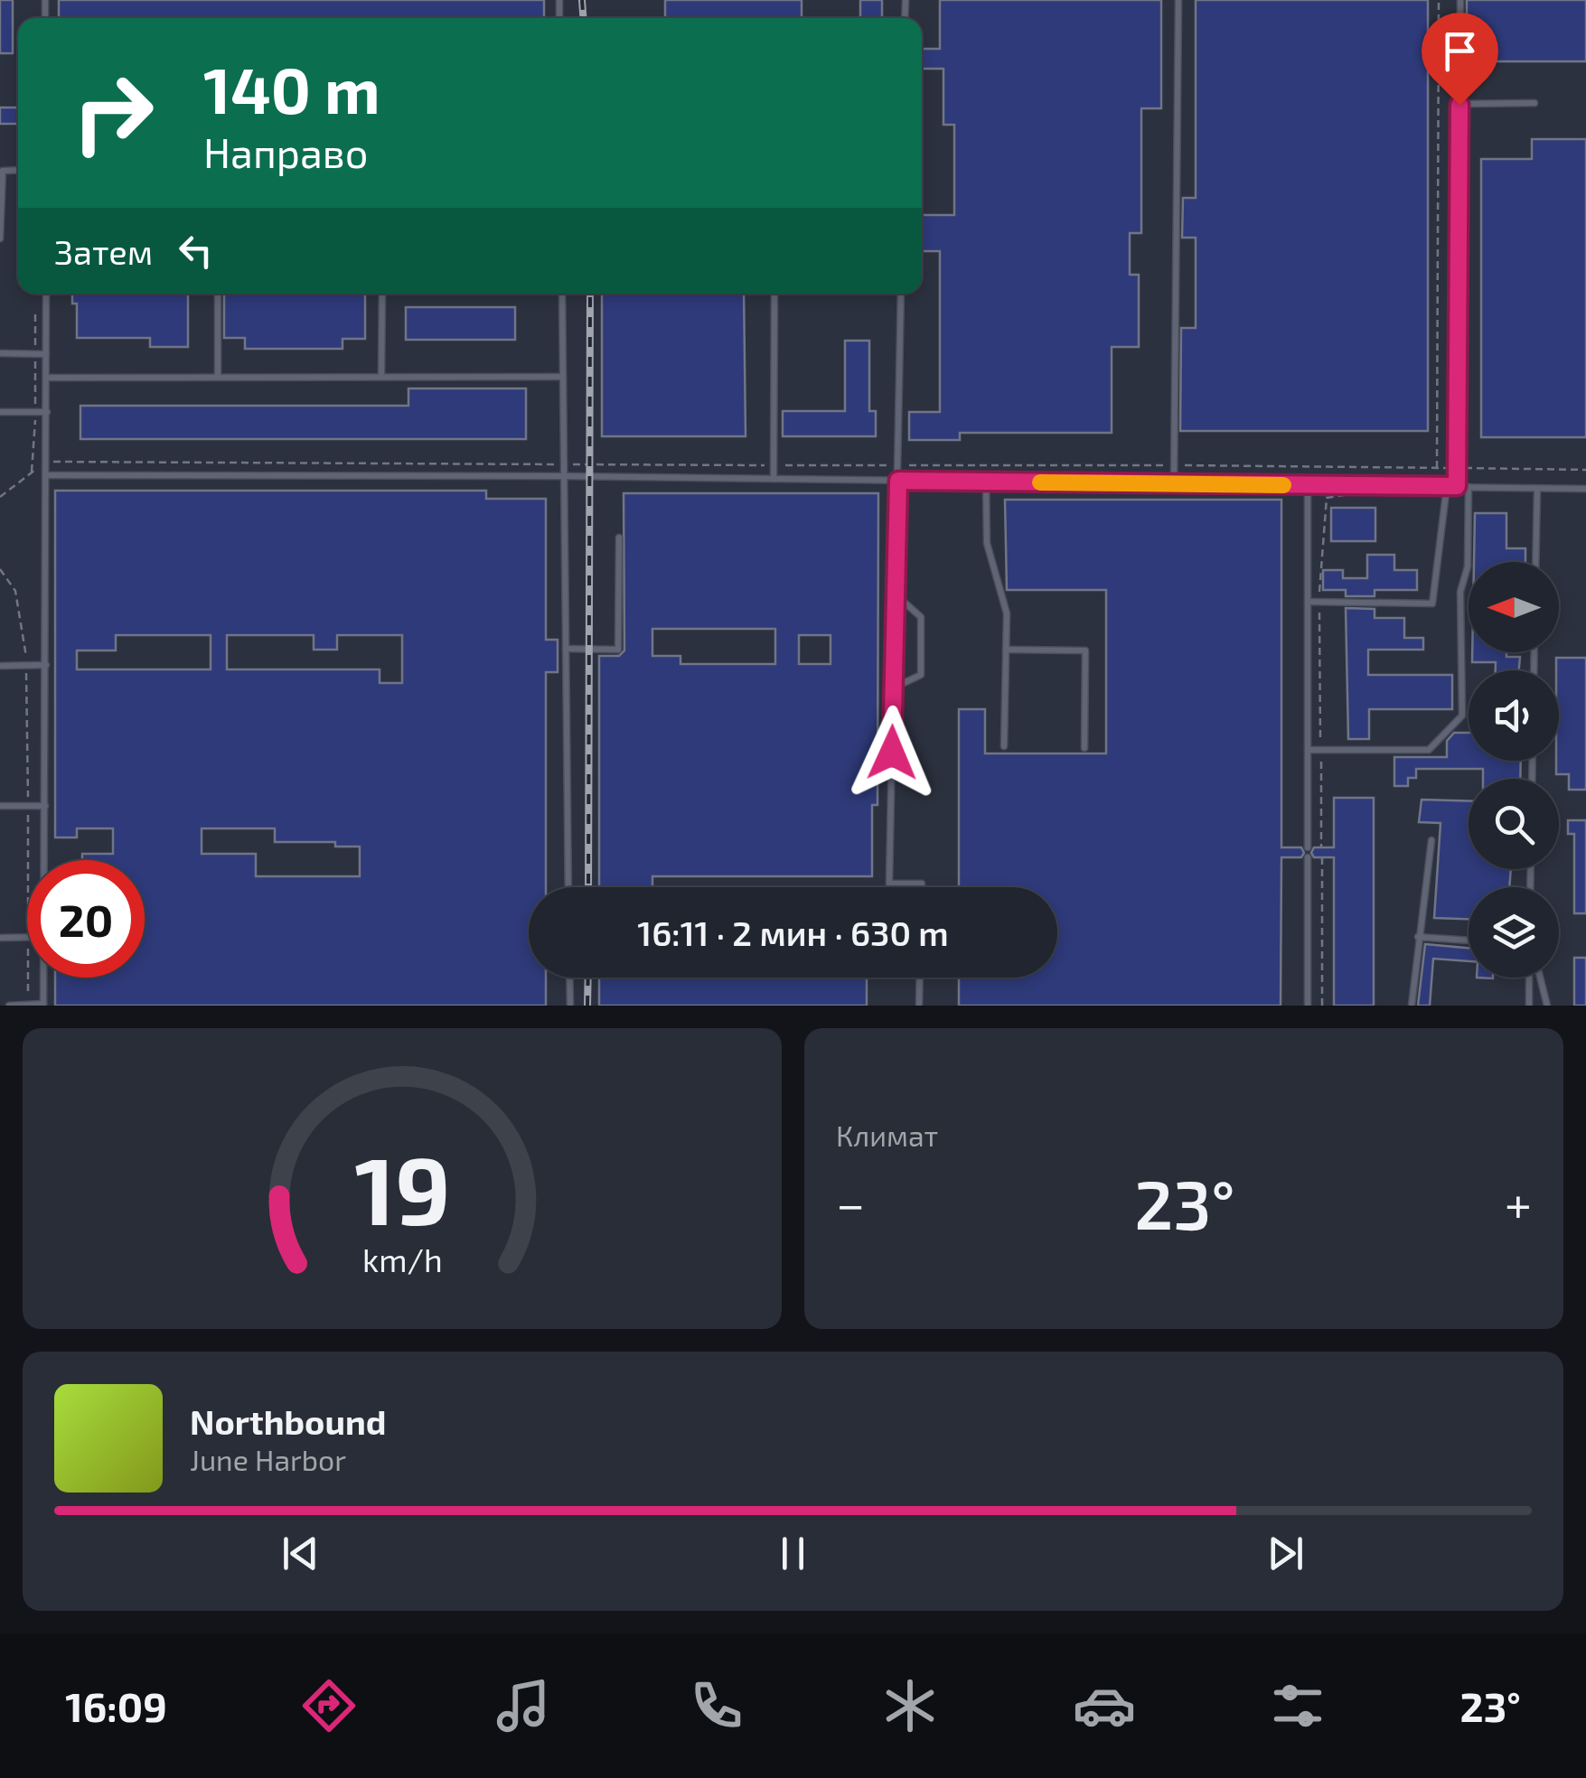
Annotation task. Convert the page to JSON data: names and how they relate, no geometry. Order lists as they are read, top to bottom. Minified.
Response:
{"north":"left","page":{"turn":["140 m","Направо"],"then":"Затем","limit":"20","trip":"16:11 · 2 мин · 630 m","tile":"Климат","heat":["−","23°","+"],"song":["Northbound","June Harbor"],"tabs":["16:09","23°"],"gauge":["19","km/h"]}}
